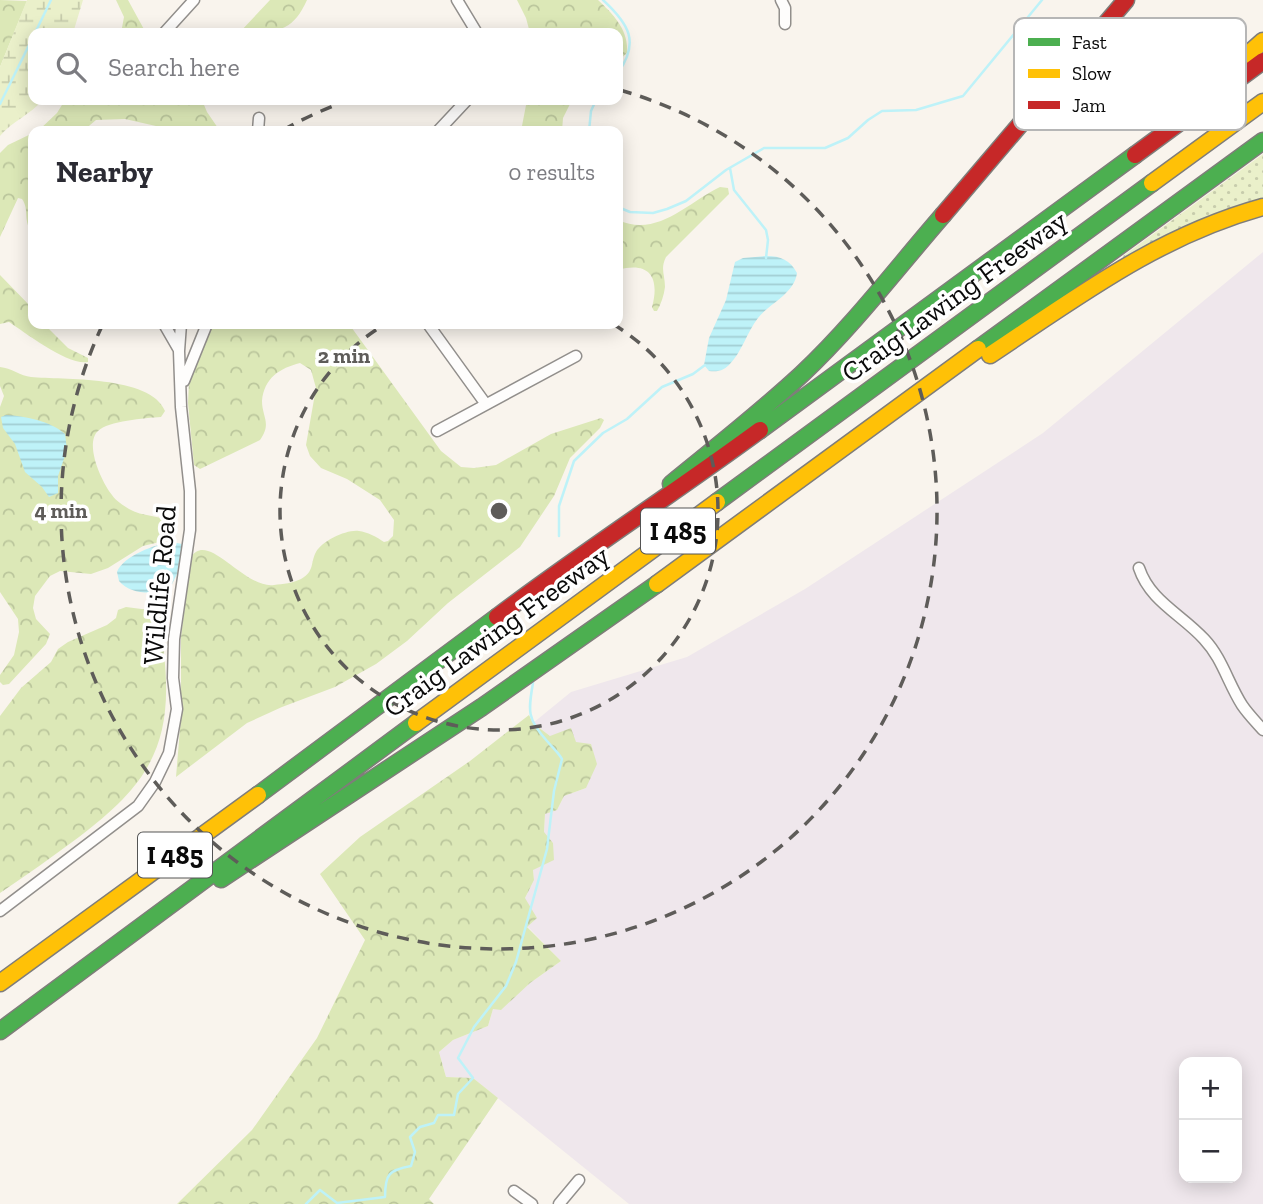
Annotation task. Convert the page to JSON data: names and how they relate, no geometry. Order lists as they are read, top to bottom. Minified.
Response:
{"streets":{"highway":["Craig Lawing Freeway","I 485"],"street":["Wildlife Road"]},"legend":["Fast","Slow","Jam"],"page":{"search":"Search here","heading":["Nearby","0 results"],"map_buttons":["+","−"]},"rings":["2 min","4 min"]}
